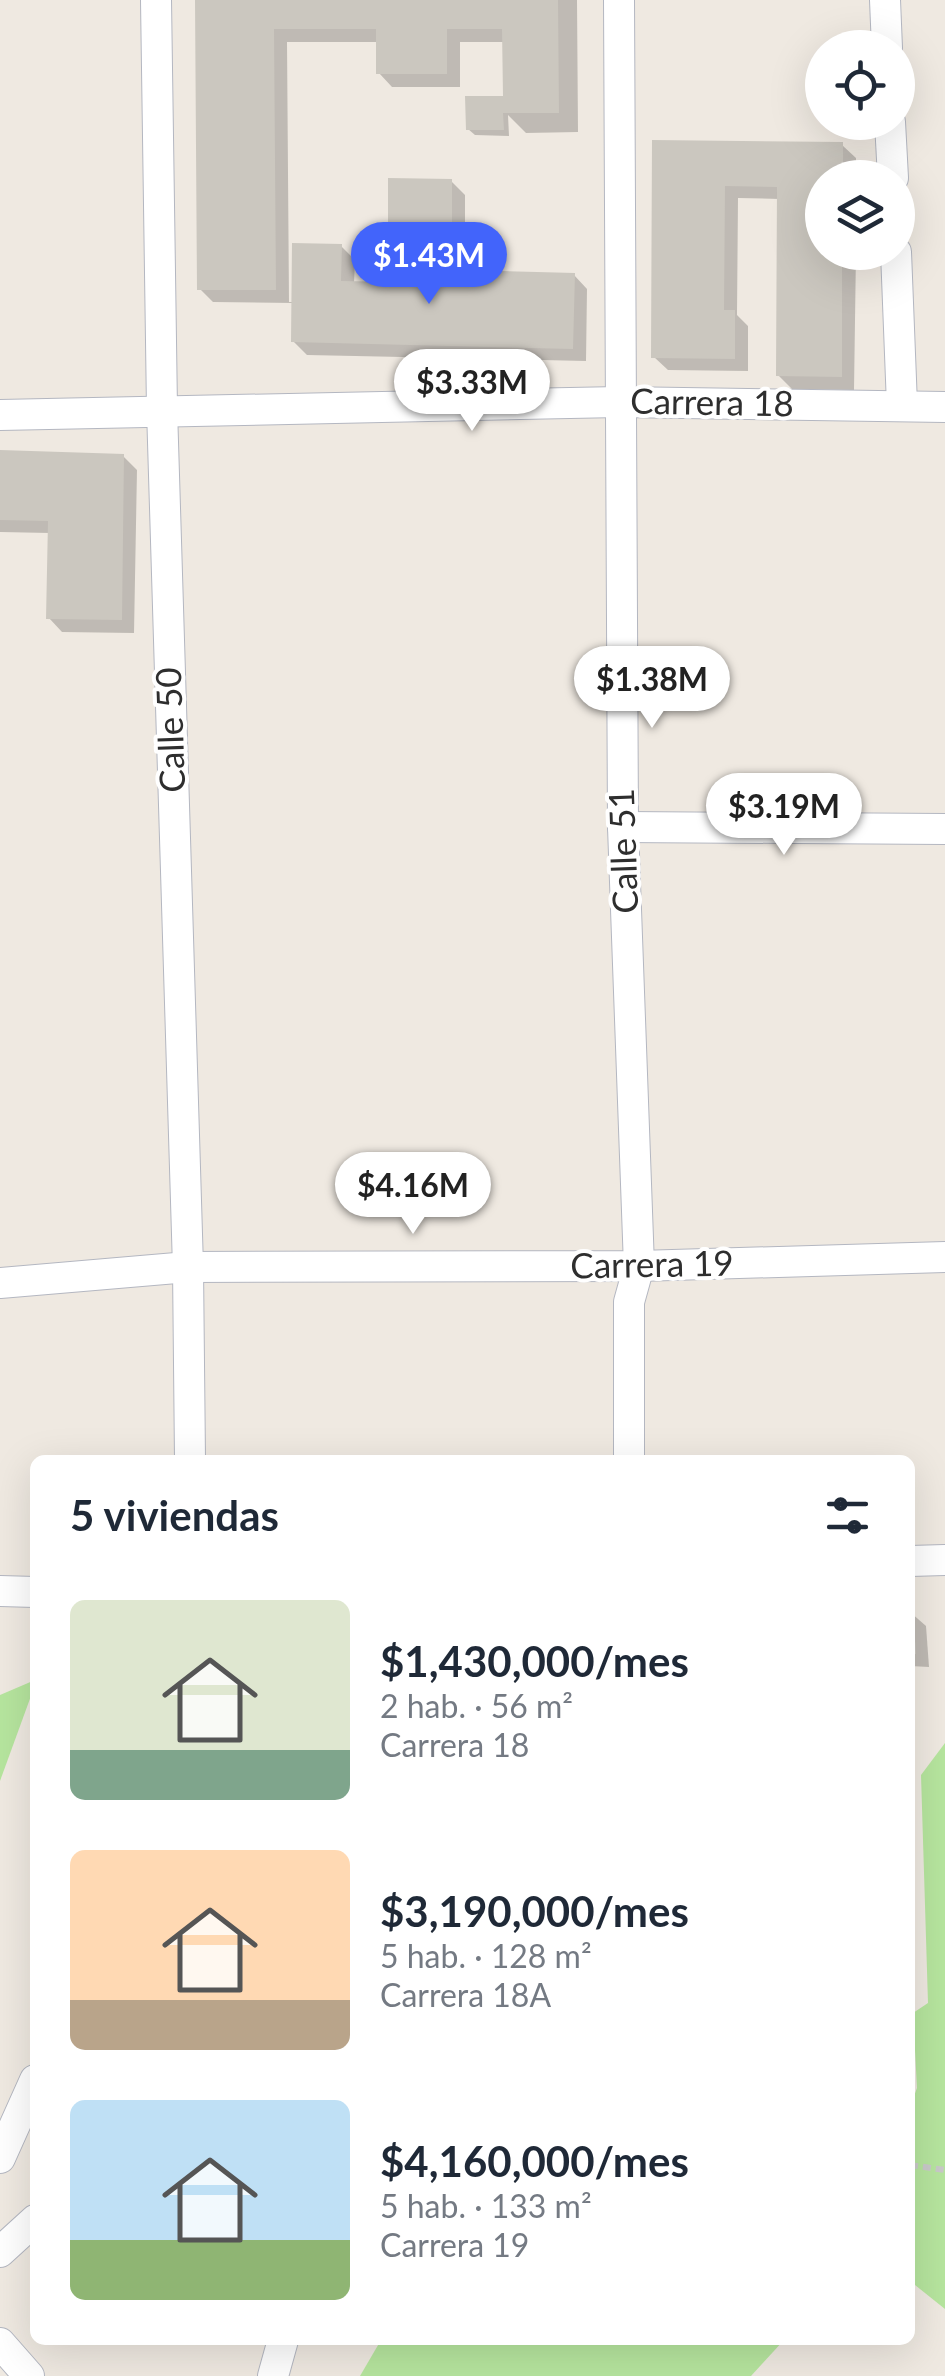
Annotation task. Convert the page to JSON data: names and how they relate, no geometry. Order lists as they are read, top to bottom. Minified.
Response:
{"streets":{"street":["Carrera 18","Calle 50","Calle 51","Carrera 19"]},"crossings":[["Carrera 18","Calle 50"],["Carrera 18","Calle 51"],["Calle 50","Carrera 19"],["Calle 51","Carrera 19"]],"page":{"price":["$1.43M","$3.33M","$1.38M","$3.19M","$4.16M"],"heading":"5 viviendas","list":[{"name":"$1,430,000/mes","note":"2 hab. · 56 m² · Carrera 18"},{"name":"$3,190,000/mes","note":"5 hab. · 128 m² · Carrera 18A"},{"name":"$4,160,000/mes","note":"5 hab. · 133 m² · Carrera 19"}]}}
